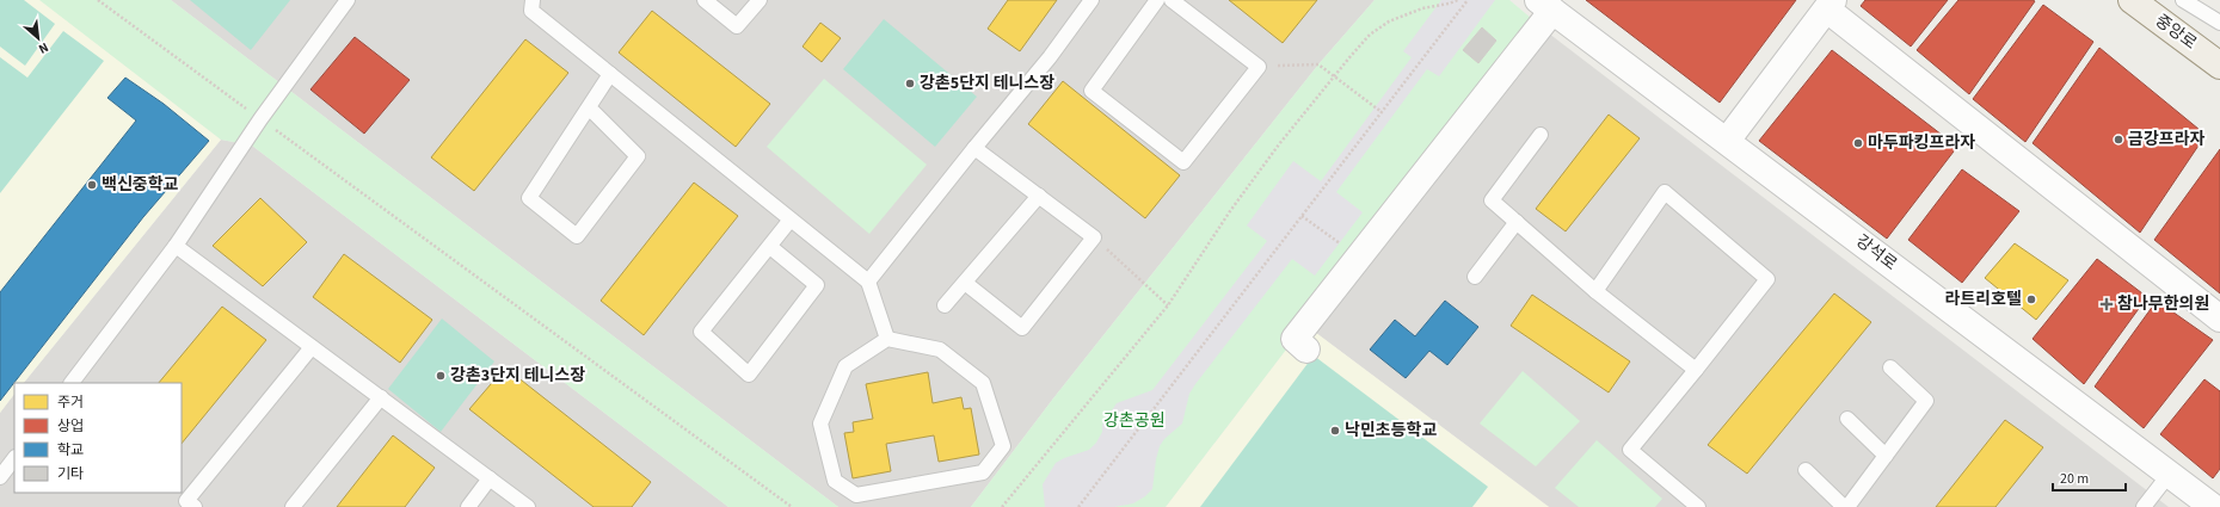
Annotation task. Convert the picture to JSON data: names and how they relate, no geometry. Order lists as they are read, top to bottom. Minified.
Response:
{"streets":{"main road":["중앙로"],"street":["강석로"]},"parks":["강촌공원"],"places":{"other":["강촌5단지 테니스장","금강프라자","마두파킹프라자","백신중학교","라트리호텔","강촌3단지 테니스장","낙민초등학교"],"health":["참나무한의원"]},"legend":["주거","상업","학교","기타"],"scale_bar":"20 m","north":"bottom right"}
